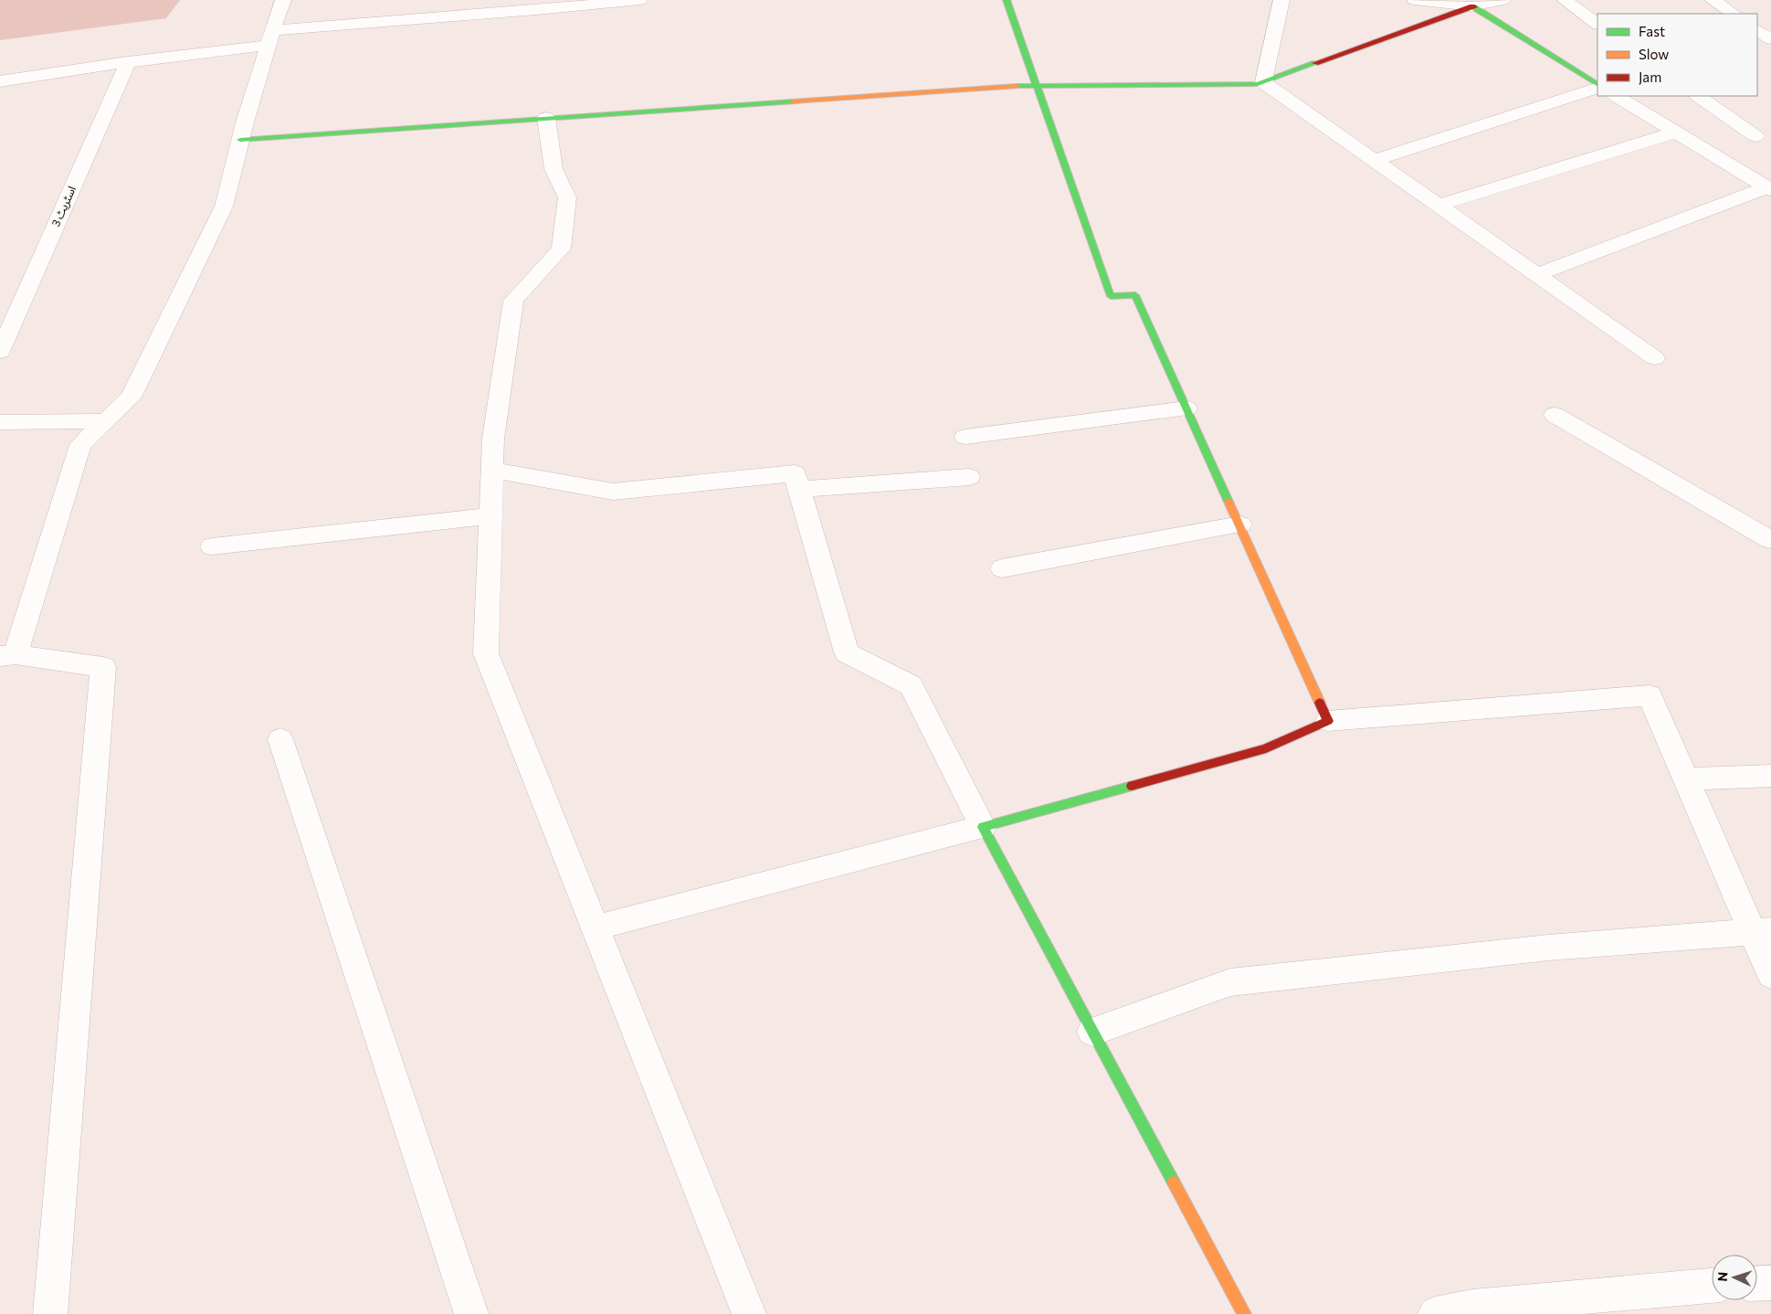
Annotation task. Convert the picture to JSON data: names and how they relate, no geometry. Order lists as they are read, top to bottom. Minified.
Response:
{"streets":{"street":["اسٹریٹ 3"]},"legend":["Fast","Slow","Jam"],"north":"left"}
